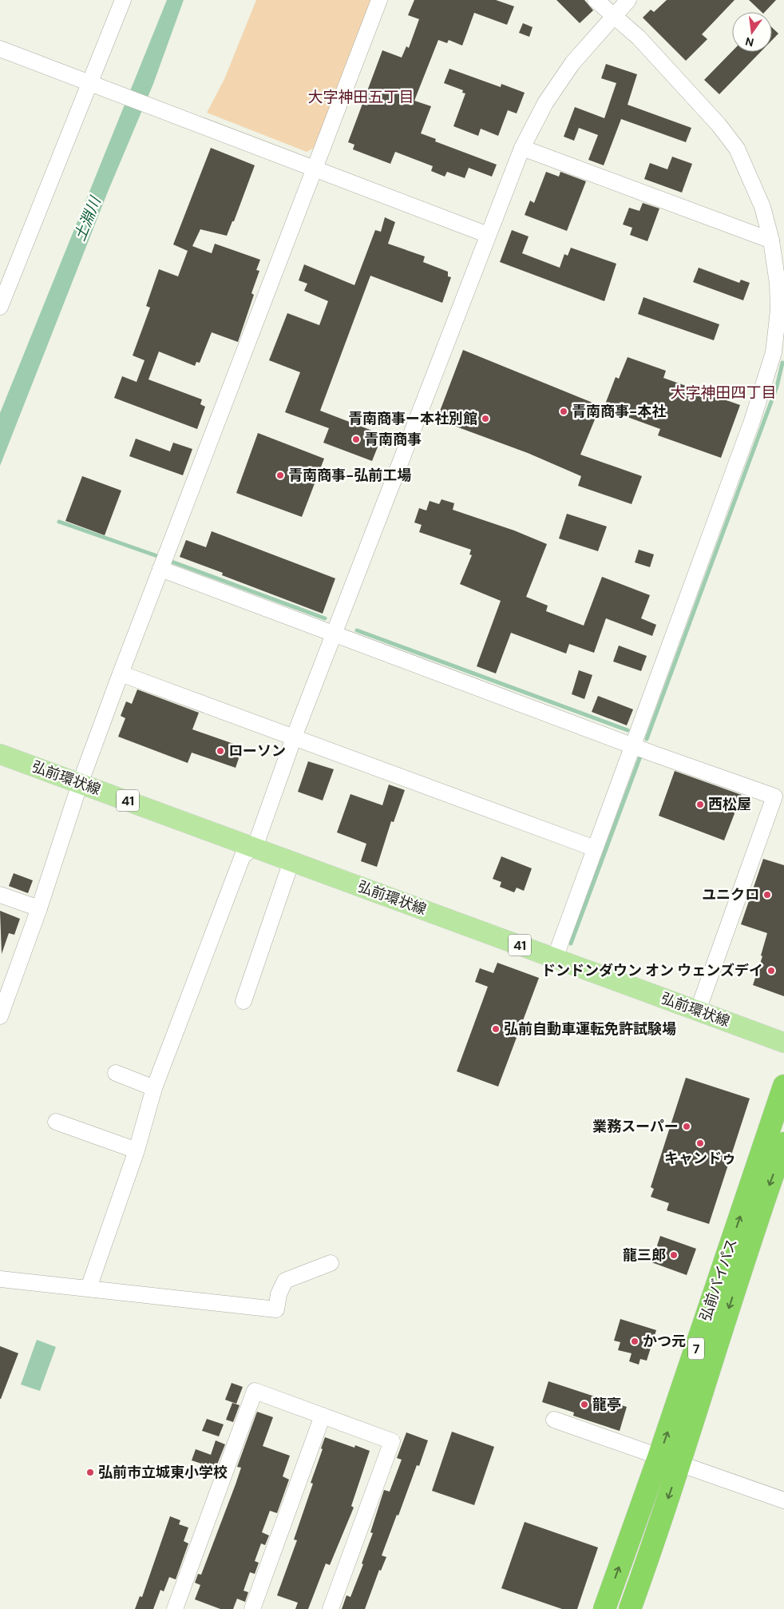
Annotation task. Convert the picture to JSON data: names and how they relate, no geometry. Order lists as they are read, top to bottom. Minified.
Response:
{"streets":{"highway":["弘前バイパス","7"],"main road":["弘前環状線","41"]},"districts":["大字神田五丁目","大字神田四丁目"],"water":["土淵川"],"places":["青南商事-本社","青南商事ー本社別館","青南商事","青南商事-弘前工場","ローソン","西松屋","ユニクロ","ドンドンダウン オン ウェンズデイ","弘前自動車運転免許試験場","業務スーパー","キャンドゥ","龍三郎","かつ元","龍亭","弘前市立城東小学校"],"north":"bottom"}
